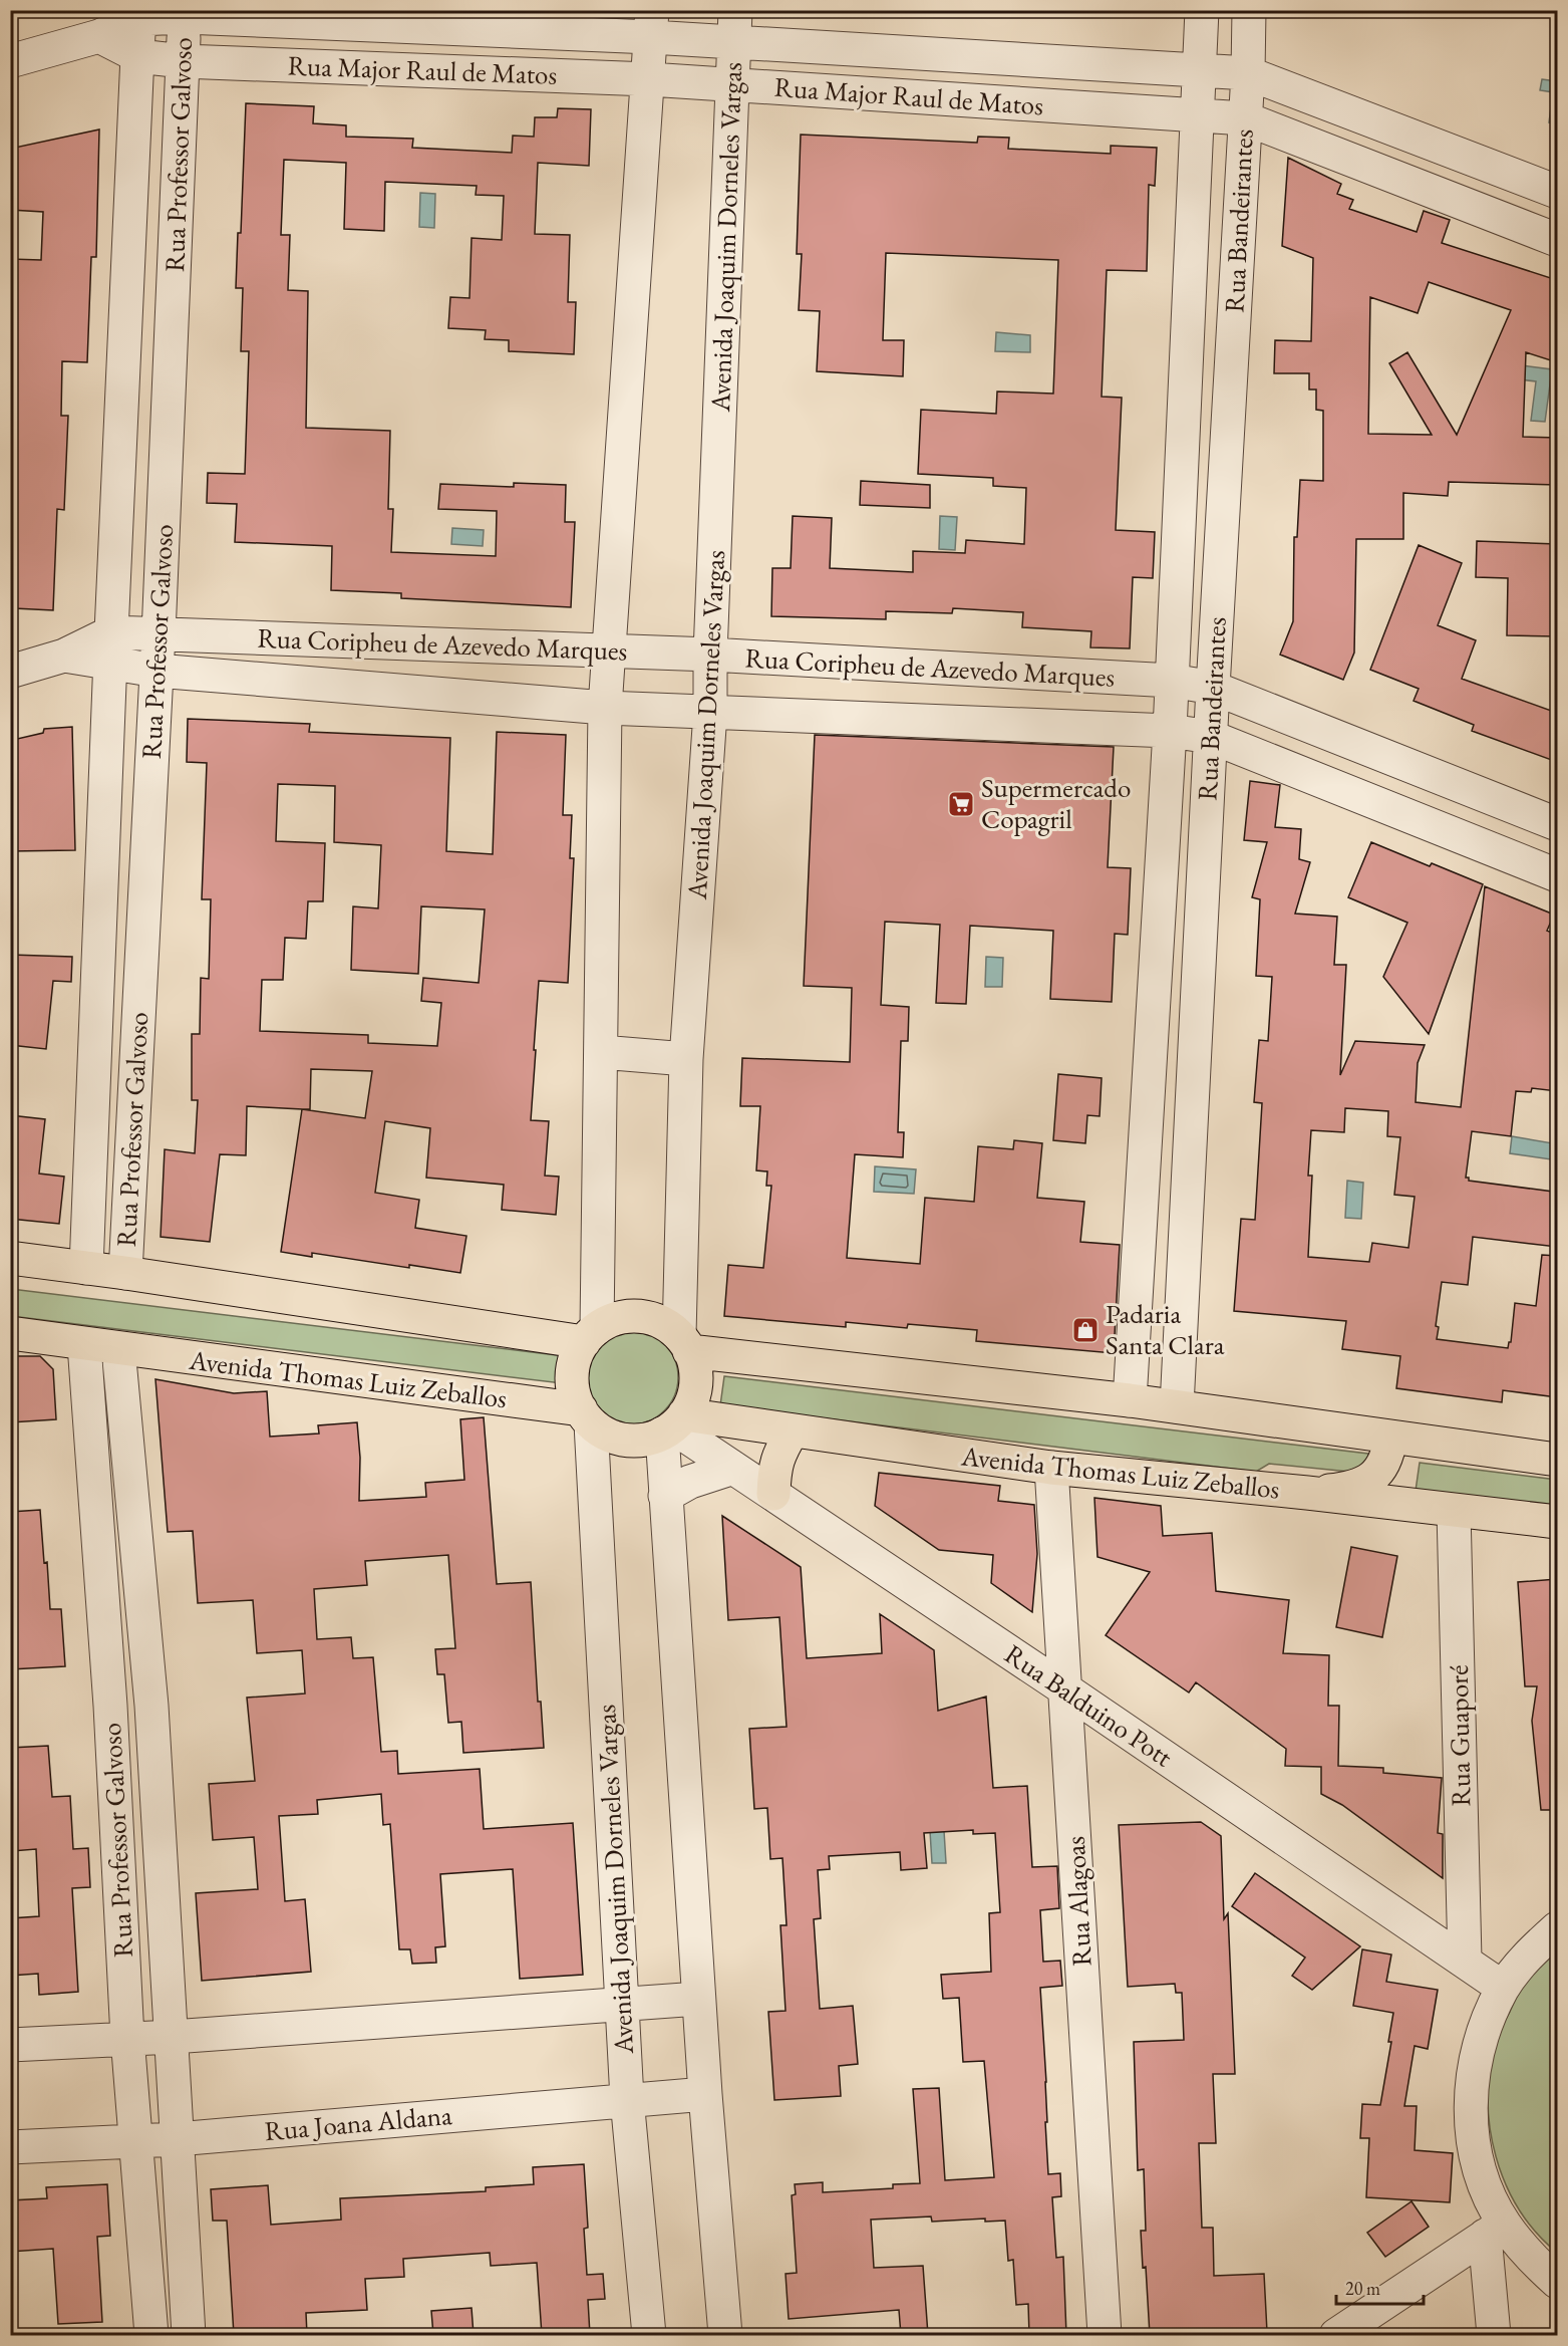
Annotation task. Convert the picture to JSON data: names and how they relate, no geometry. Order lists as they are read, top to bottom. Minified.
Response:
{"streets":{"main road":["Avenida Joaquim Dorneles Vargas","Avenida Thomas Luiz Zeballos"],"street":["Rua Major Raul de Matos","Rua Professor Galvoso","Rua Bandeirantes","Rua Coripheu de Azevedo Marques","Rua Balduino Pott","Rua Guaporé","Rua Alagoas","Rua Joana Aldana"]},"crossings":[["Rua Major Raul de Matos","Rua Professor Galvoso"],["Rua Major Raul de Matos","Rua Bandeirantes"],["Rua Major Raul de Matos","Avenida Joaquim Dorneles Vargas"],["Rua Professor Galvoso","Rua Coripheu de Azevedo Marques"],["Rua Professor Galvoso","Avenida Thomas Luiz Zeballos"],["Rua Professor Galvoso","Rua Joana Aldana"],["Rua Bandeirantes","Rua Coripheu de Azevedo Marques"],["Avenida Joaquim Dorneles Vargas","Rua Coripheu de Azevedo Marques"],["Avenida Joaquim Dorneles Vargas","Avenida Thomas Luiz Zeballos"],["Avenida Joaquim Dorneles Vargas","Rua Balduino Pott"],["Avenida Joaquim Dorneles Vargas","Rua Joana Aldana"],["Avenida Thomas Luiz Zeballos","Rua Balduino Pott"],["Avenida Thomas Luiz Zeballos","Rua Guaporé"],["Avenida Thomas Luiz Zeballos","Rua Alagoas"],["Rua Balduino Pott","Rua Guaporé"],["Rua Balduino Pott","Rua Alagoas"]],"places":{"supermarket":["Supermercado Copagril"],"shop":["Padaria Santa Clara"]},"scale_bar":"20 m"}
